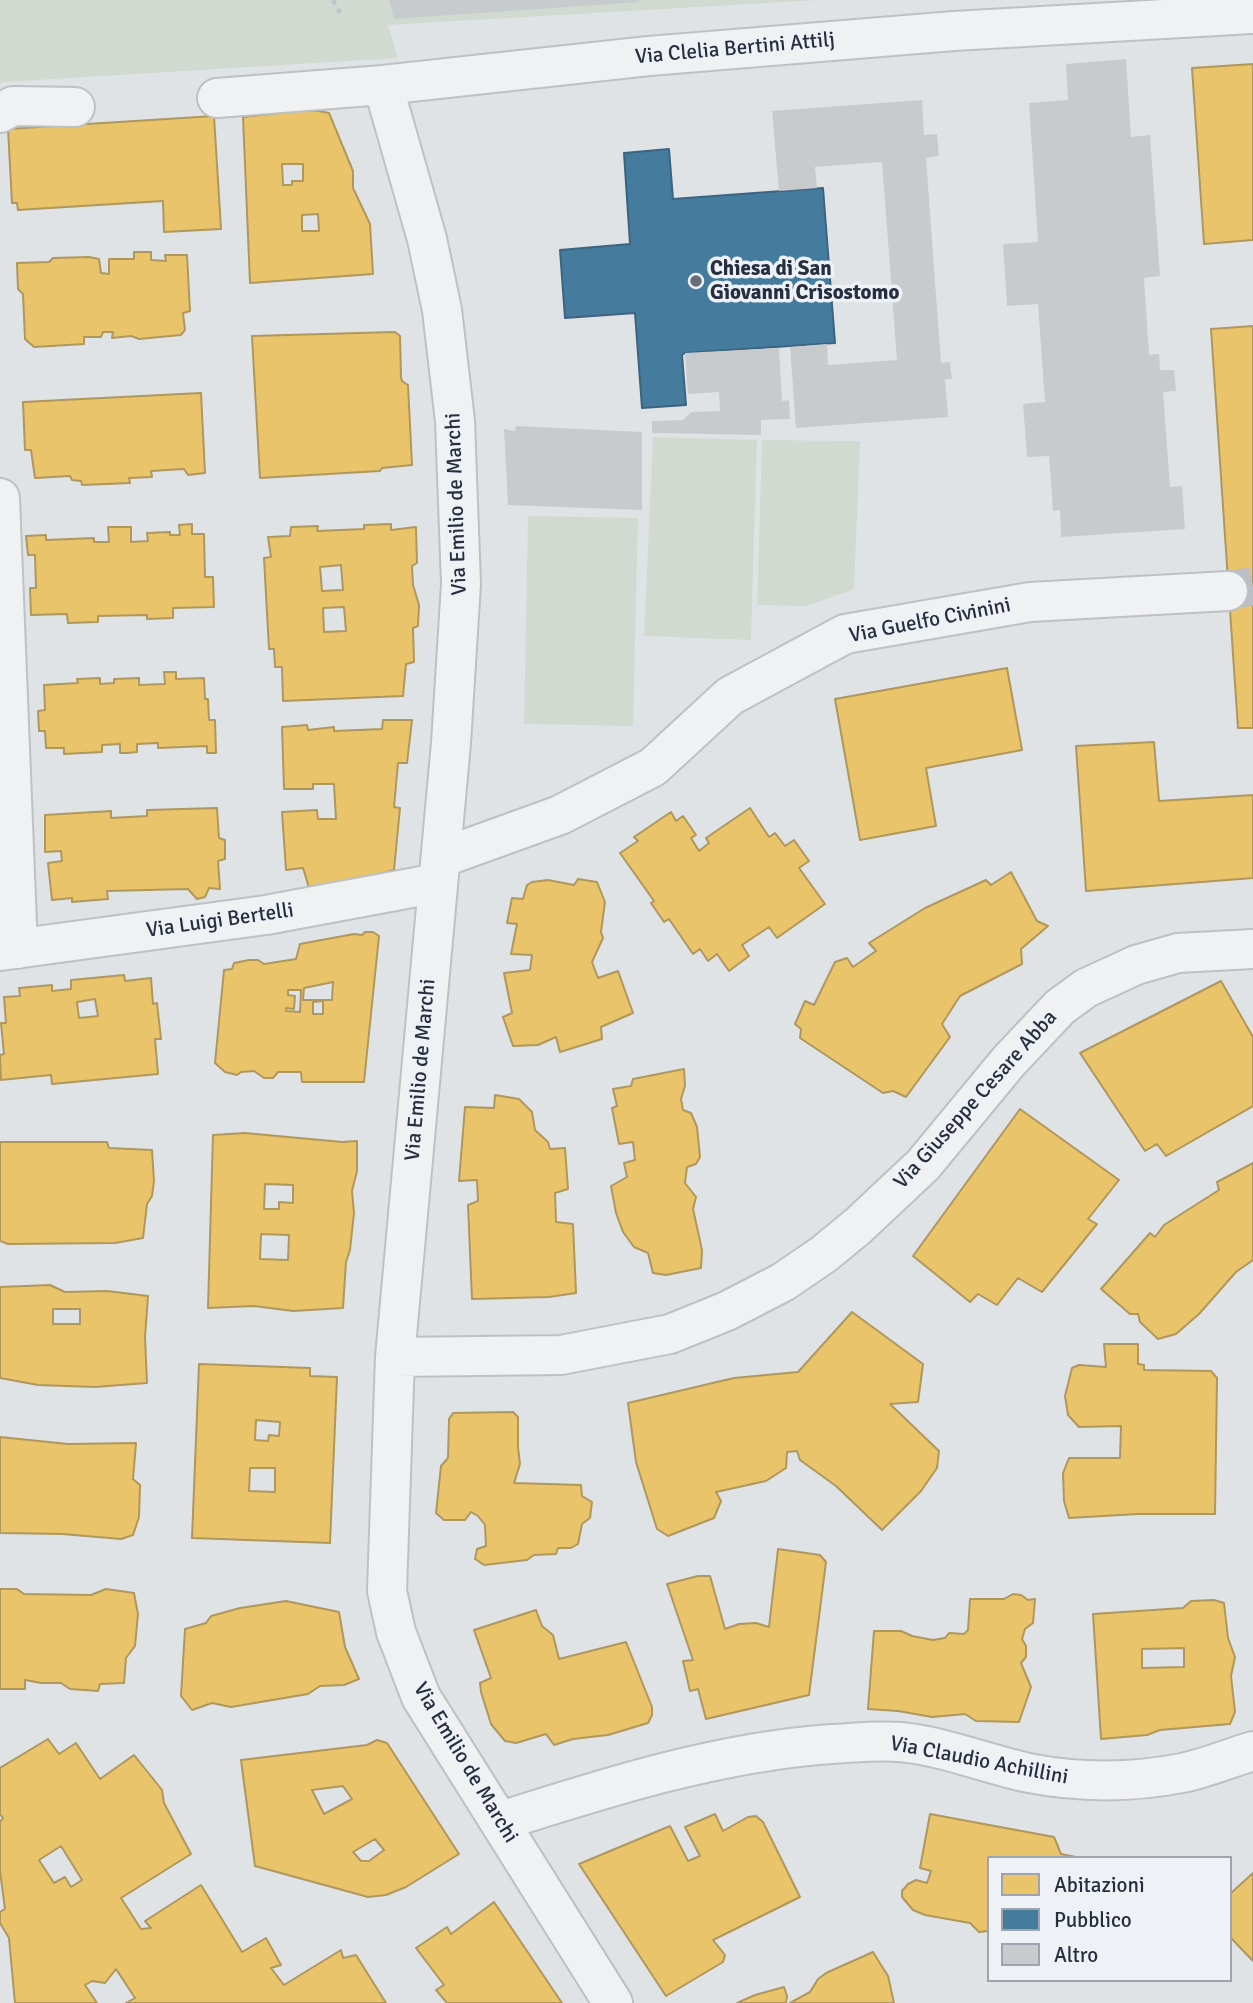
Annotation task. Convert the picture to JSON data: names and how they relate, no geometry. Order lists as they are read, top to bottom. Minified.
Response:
{"streets":{"street":["Via Clelia Bertini Attilj","Via Emilio de Marchi","Via Guelfo Civinini","Via Luigi Bertelli","Via Giuseppe Cesare Abba","Via Claudio Achillini"]},"crossings":[["Via Clelia Bertini Attilj","Via Emilio de Marchi"],["Via Emilio de Marchi","Via Guelfo Civinini"],["Via Emilio de Marchi","Via Luigi Bertelli"],["Via Emilio de Marchi","Via Giuseppe Cesare Abba"],["Via Emilio de Marchi","Via Claudio Achillini"],["Via Guelfo Civinini","Via Luigi Bertelli"]],"places":["Chiesa di San Giovanni Crisostomo"],"legend":["Abitazioni","Pubblico","Altro"]}
